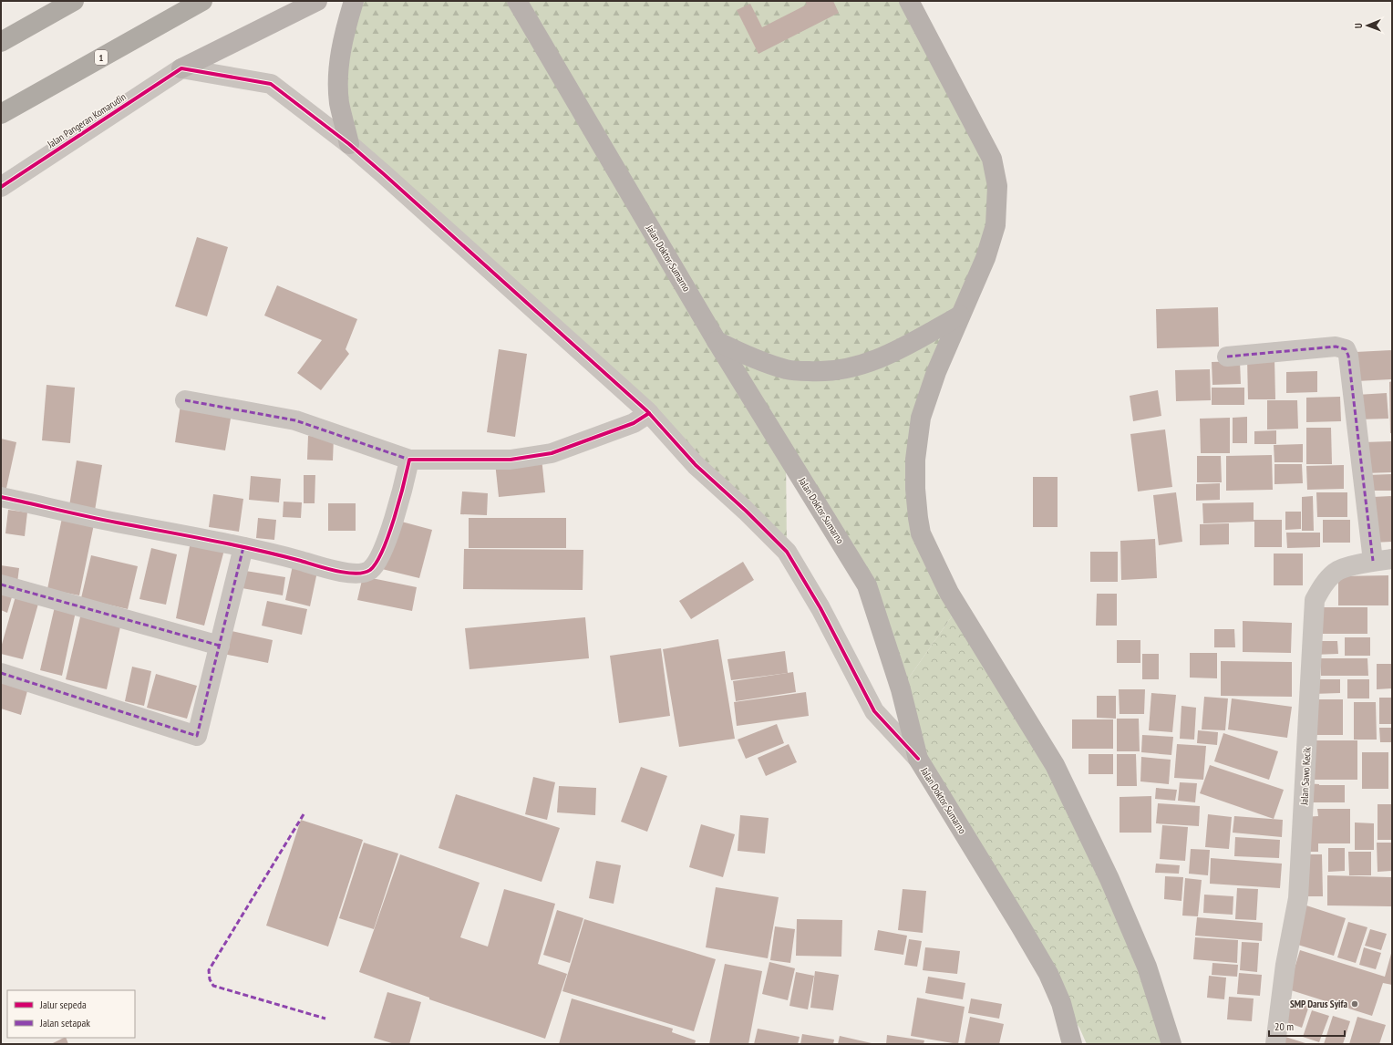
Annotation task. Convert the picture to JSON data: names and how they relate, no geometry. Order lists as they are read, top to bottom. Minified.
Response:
{"streets":{"highway":["1"],"main road":["Jalan Doktor Sumarno"],"street":["Jalan Pangeran Komarudin","Jalan Sawo Kecik"]},"places":["SMP Darus Syifa"],"legend":["Jalur sepeda","Jalan setapak"],"scale_bar":"20 m","north":"left"}
